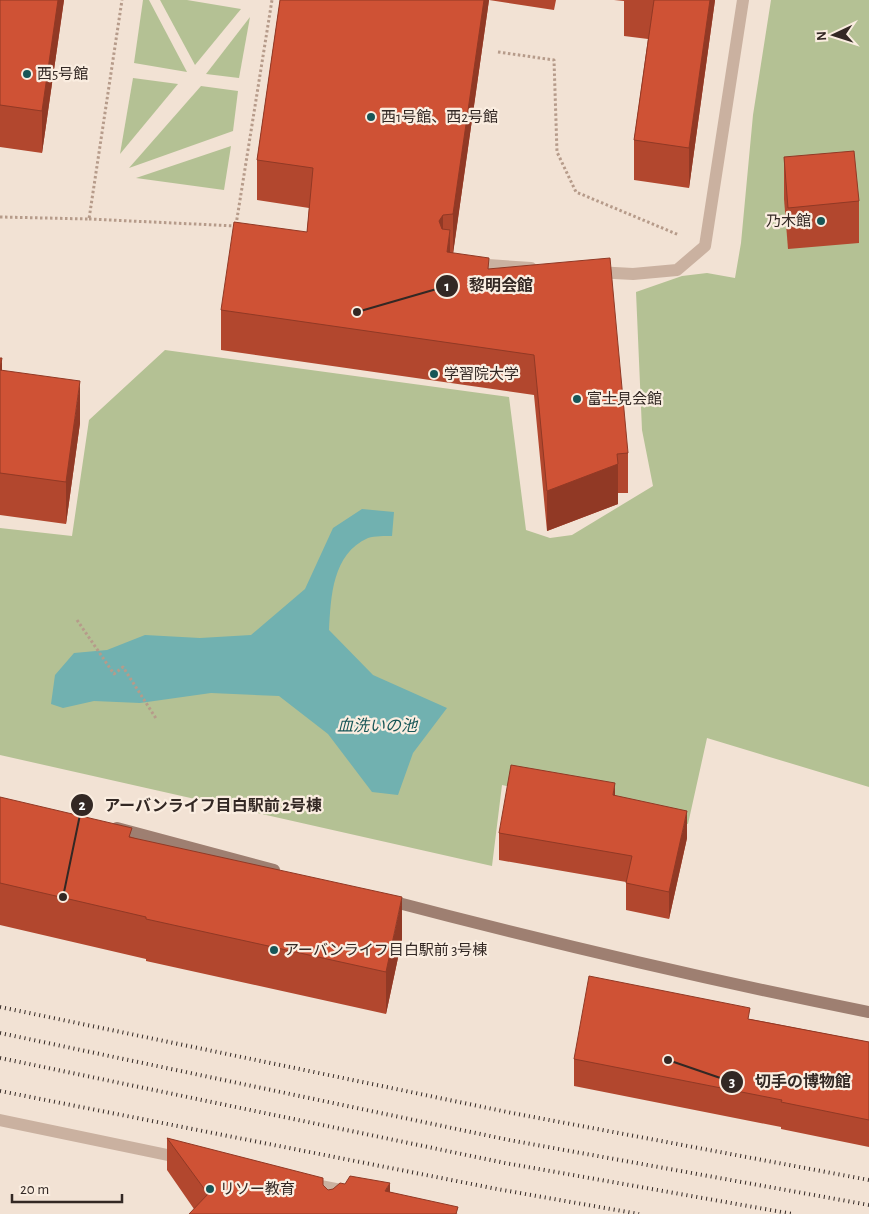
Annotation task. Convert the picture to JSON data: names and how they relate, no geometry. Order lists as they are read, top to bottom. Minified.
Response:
{"water":["血洗いの池"],"places":["西5号館","西1号館、西2号館","乃木館","黎明会館","学習院大学","富士見会館","アーバンライフ目白駅前 2号棟","アーバンライフ目白駅前 3号棟","切手の博物館","リソー教育"],"scale_bar":"20 m","north":"left"}
